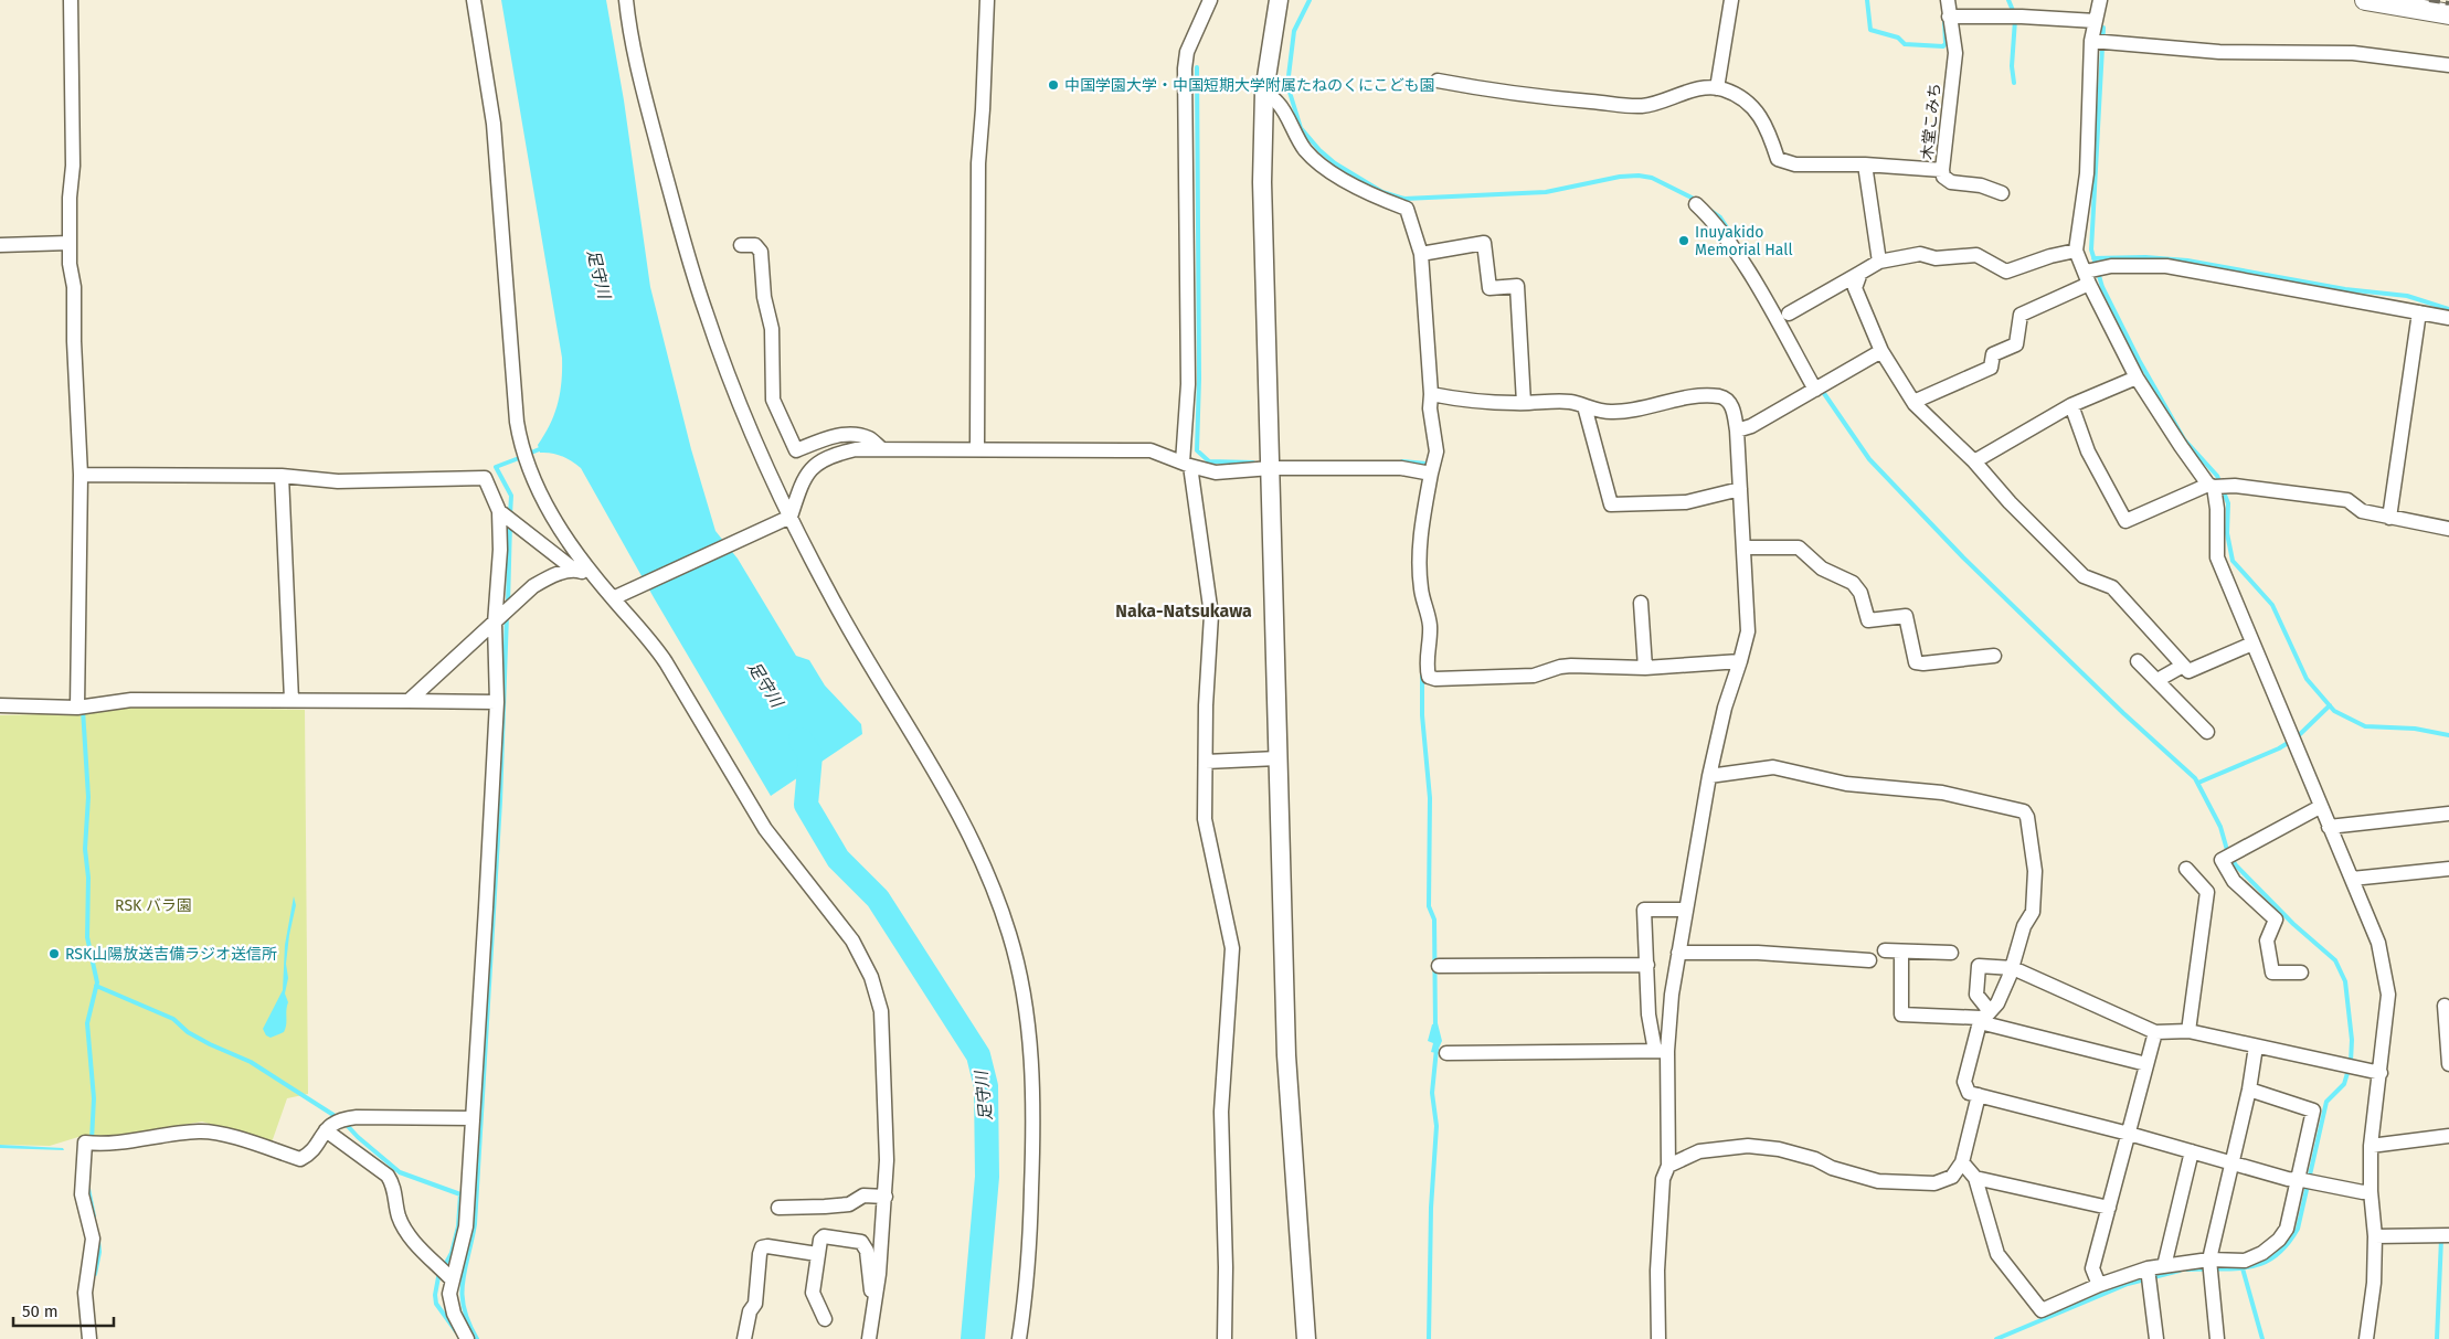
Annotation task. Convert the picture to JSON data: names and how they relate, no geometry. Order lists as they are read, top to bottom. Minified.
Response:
{"streets":{"street":["木堂こみち"]},"districts":["Naka-Natsukawa"],"water":["足守川"],"parks":["RSK バラ園"],"places":["中国学園大学・中国短期大学附属たねのくにこども園","Inuyakido Memorial Hall","RSK山陽放送吉備ラジオ送信所"],"scale_bar":"50 m"}
